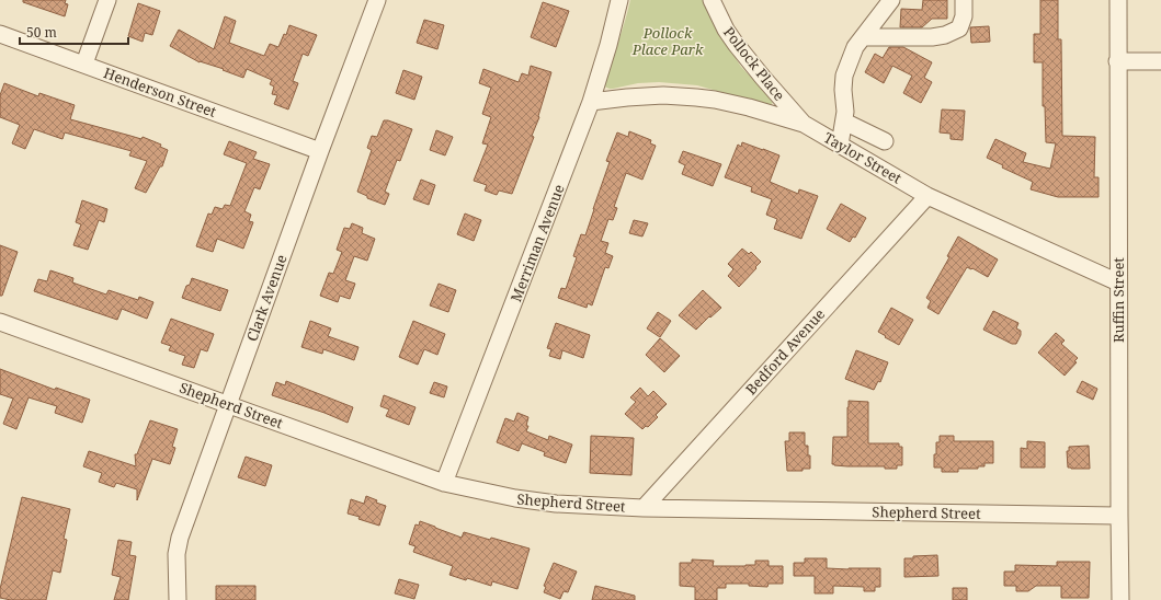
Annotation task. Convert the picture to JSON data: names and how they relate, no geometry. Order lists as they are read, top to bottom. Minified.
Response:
{"streets":{"street":["Pollock Place","Henderson Street","Taylor Street","Merriman Avenue","Clark Avenue","Ruffin Street","Bedford Avenue","Shepherd Street"]},"crossings":[["Pollock Place","Taylor Street"],["Henderson Street","Clark Avenue"],["Taylor Street","Merriman Avenue"],["Taylor Street","Ruffin Street"],["Taylor Street","Bedford Avenue"],["Merriman Avenue","Shepherd Street"],["Clark Avenue","Shepherd Street"],["Ruffin Street","Shepherd Street"],["Bedford Avenue","Shepherd Street"]],"parks":["Pollock Place Park"],"scale_bar":"50 m"}
